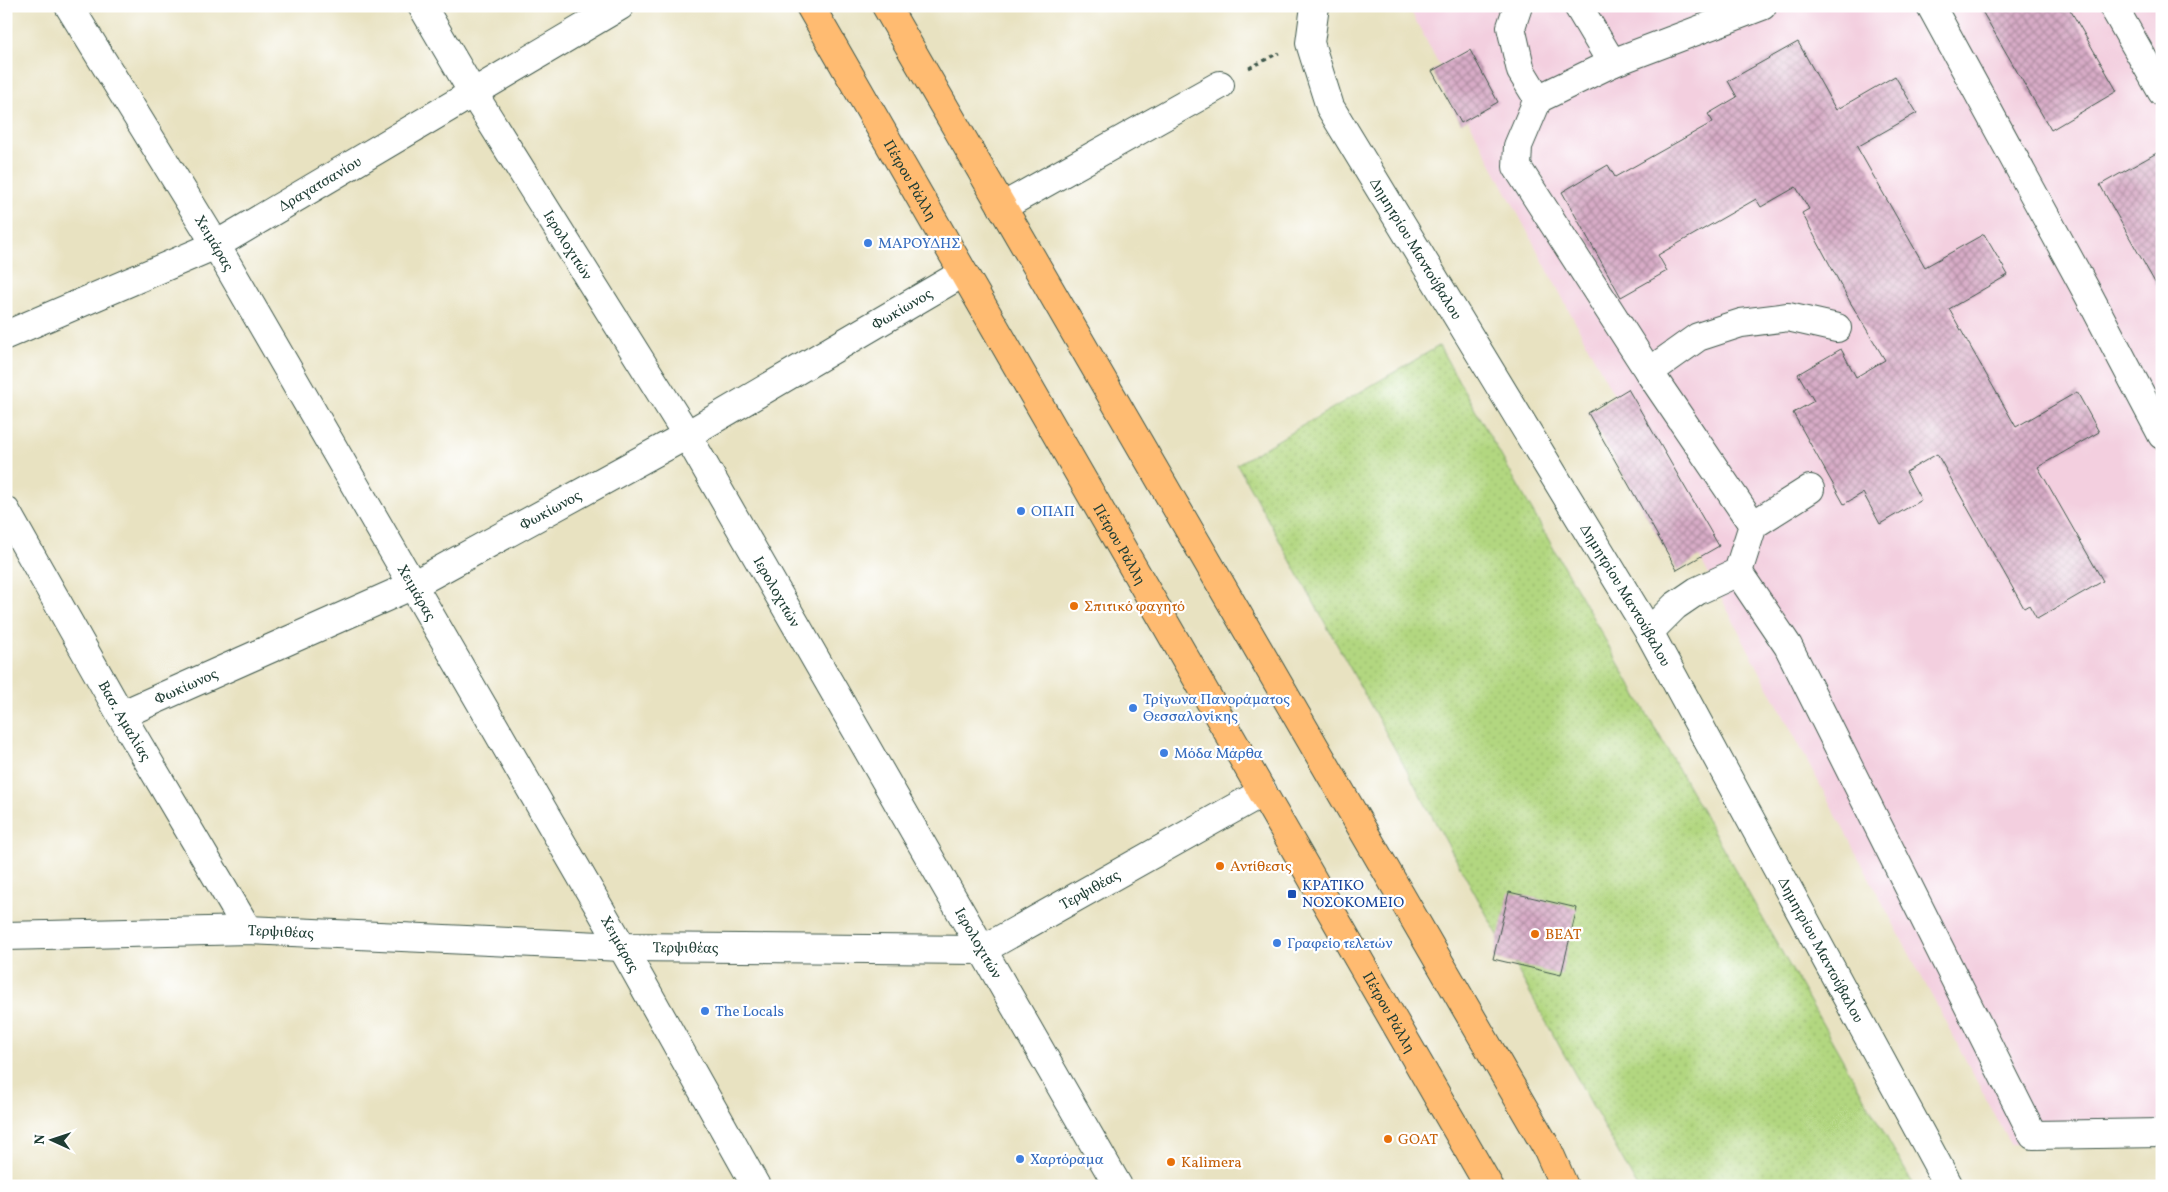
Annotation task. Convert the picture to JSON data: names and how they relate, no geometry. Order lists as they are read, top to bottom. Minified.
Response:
{"streets":{"main road":["Πέτρου Ράλλη"],"street":["Δραγατσανίου","Χειμάρας","Ιερολοχιτών","Δημητρίου Μαντούβαλου","Φωκίωνος","Βασ. Αμαλίας","Τερψιθέας"]},"crossings":[["Πέτρου Ράλλη","Φωκίωνος"],["Πέτρου Ράλλη","Τερψιθέας"],["Δραγατσανίου","Χειμάρας"],["Δραγατσανίου","Ιερολοχιτών"],["Χειμάρας","Φωκίωνος"],["Χειμάρας","Τερψιθέας"],["Ιερολοχιτών","Φωκίωνος"],["Ιερολοχιτών","Τερψιθέας"],["Φωκίωνος","Βασ. Αμαλίας"],["Βασ. Αμαλίας","Τερψιθέας"]],"places":{"other":["ΜΑΡΟΥΔΗΣ","ΟΠΑΠ","Σπιτικό φαγητό","Τρίγωνα Πανοράματος Θεσσαλονίκης","Μόδα Μάρθα","Αντίθεσις","ΒΕΑΤ","Γραφείο τελετών","The Locals","GOAT","Χαρτόραμα","Kalimera"],"transit":["ΚΡΑΤΙΚΟ ΝΟΣΟΚΟΜΕΙΟ"]},"north":"left"}
